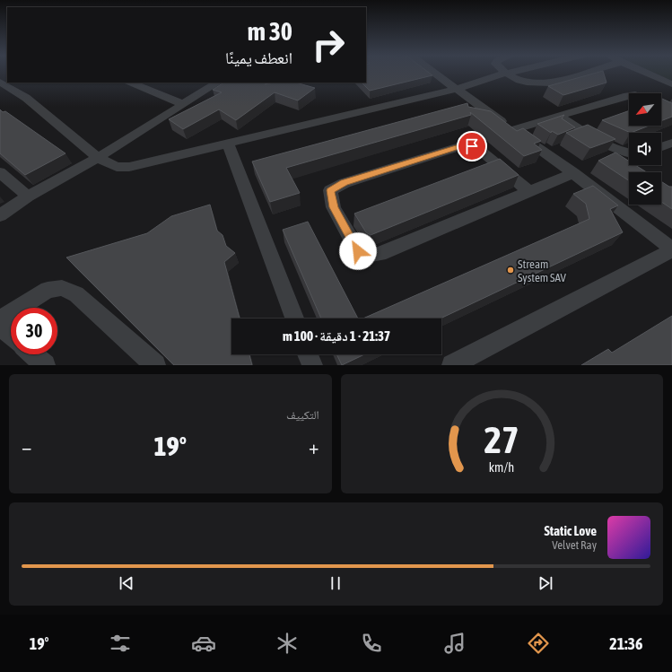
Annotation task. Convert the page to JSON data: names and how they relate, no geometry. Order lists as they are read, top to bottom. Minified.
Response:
{"places":["Stream System SAV"],"north":"bottom left","page":{"turn":["30 m","انعطف يمينًا"],"limit":"30","trip":"21:37 · 1 دقيقة · 100 m","tile":"التكييف","heat":["−","19°","+"],"song":["Static Love","Velvet Ray"],"tabs":["21:36","19°"],"gauge":["27","km/h"]}}
